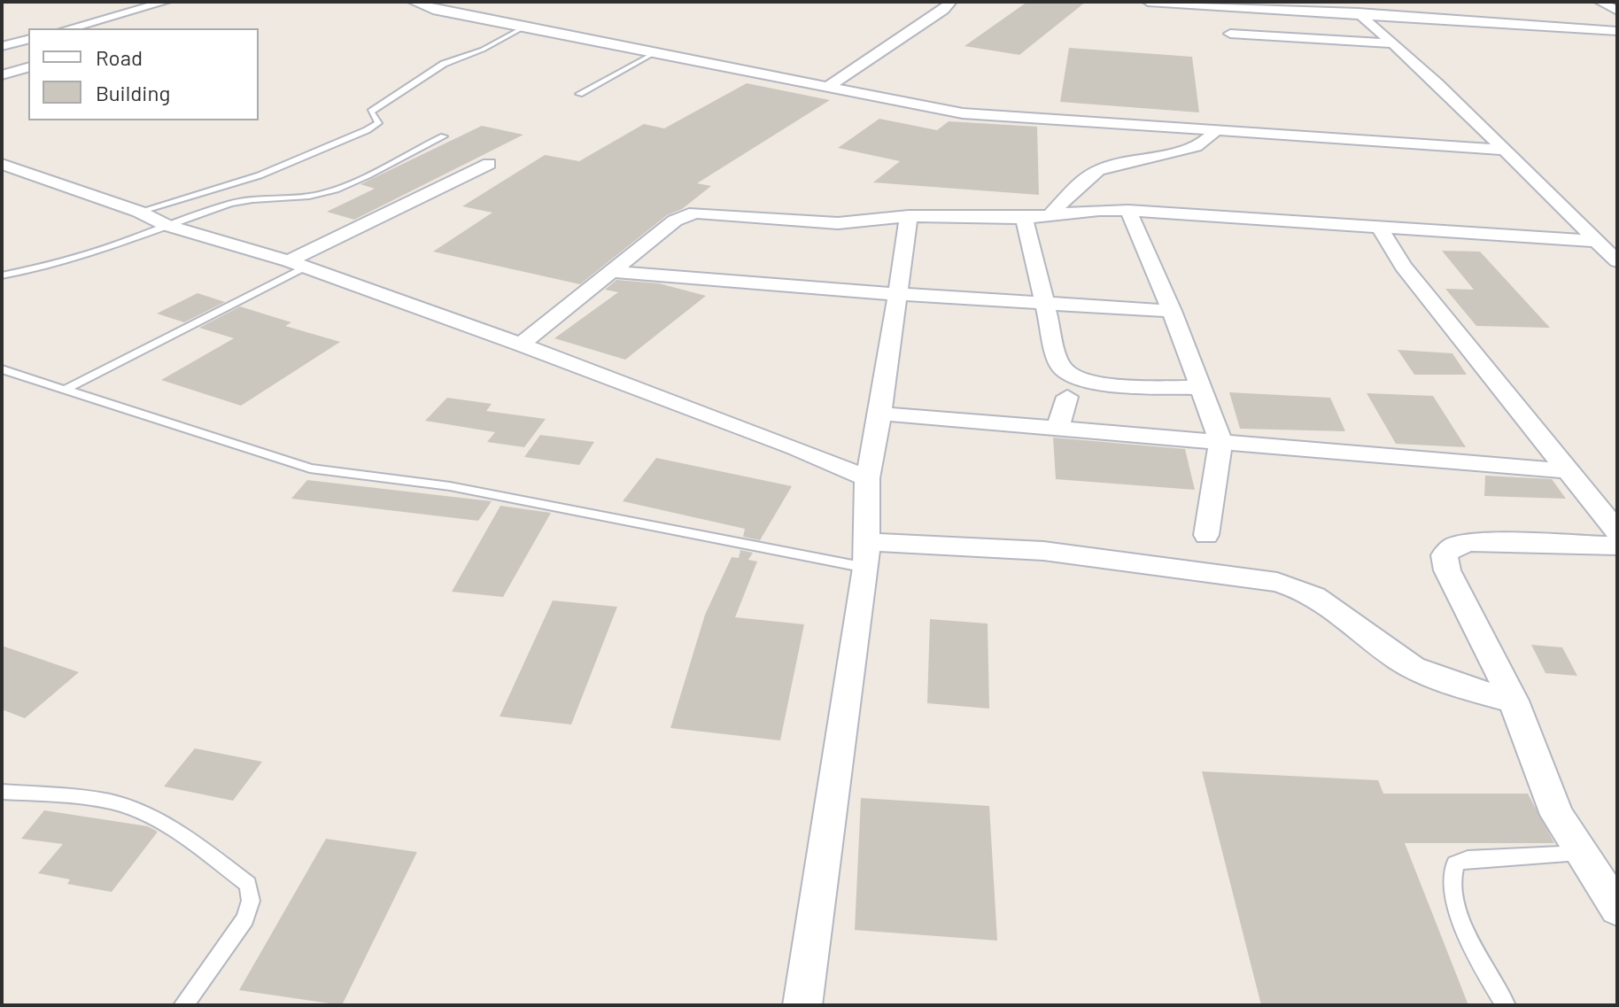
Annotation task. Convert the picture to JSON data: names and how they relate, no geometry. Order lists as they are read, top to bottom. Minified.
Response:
{"legend":["Road","Building"]}
